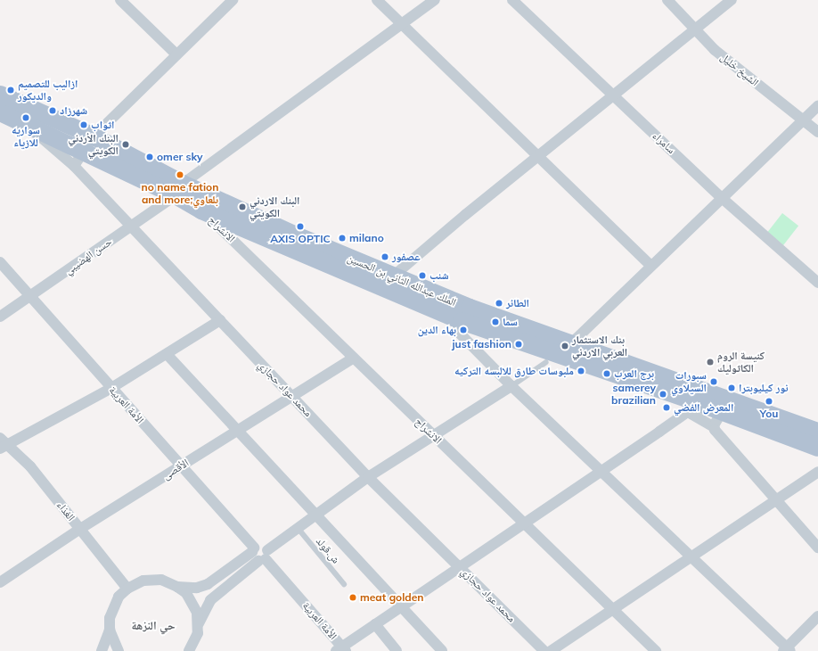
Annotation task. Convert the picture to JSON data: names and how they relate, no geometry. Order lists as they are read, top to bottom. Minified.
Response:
{"streets":{"main road":["الملك عبدالله الثاني بن الحسين"],"street":["الشيخ خليل","سامراء","الانشراح","حسن الهضيبي","محمد عواد حجازي","الأمة العربية","الأقصى","الغذاء"],"lane":["ش.قولد"]},"crossings":[["الانشراح","الملك عبدالله الثاني بن الحسين"],["الانشراح","الأقصى"],["حسن الهضيبي","الملك عبدالله الثاني بن الحسين"],["حسن الهضيبي","محمد عواد حجازي"],["حسن الهضيبي","الأمة العربية"],["الملك عبدالله الثاني بن الحسين","محمد عواد حجازي"],["محمد عواد حجازي","الأقصى"],["الأمة العربية","الأقصى"],["الأقصى","الغذاء"]],"districts":["حي النزهة"],"places":["ازاليب للتصميم والديكور","شهرزاد","سواريه للازياء","اثواب","البنك الأردني الكويتي","omer sky","no name fation and more;بلعاوي","البنك الاردني الكويتي","AXIS OPTIC","milano","عصفور","شنب","الطائر","سما","بهاء الدين","just fashion","بنك الاستثمار العربي الاردني","كنيسة الروم الكاثوليك","ملبوسات طارق للالبسه التركيه","برج العرب","سبورات السيلاوي","نور كيليوبترا","samerey brazilian","You","المعرض الفضي","meat golden"]}
